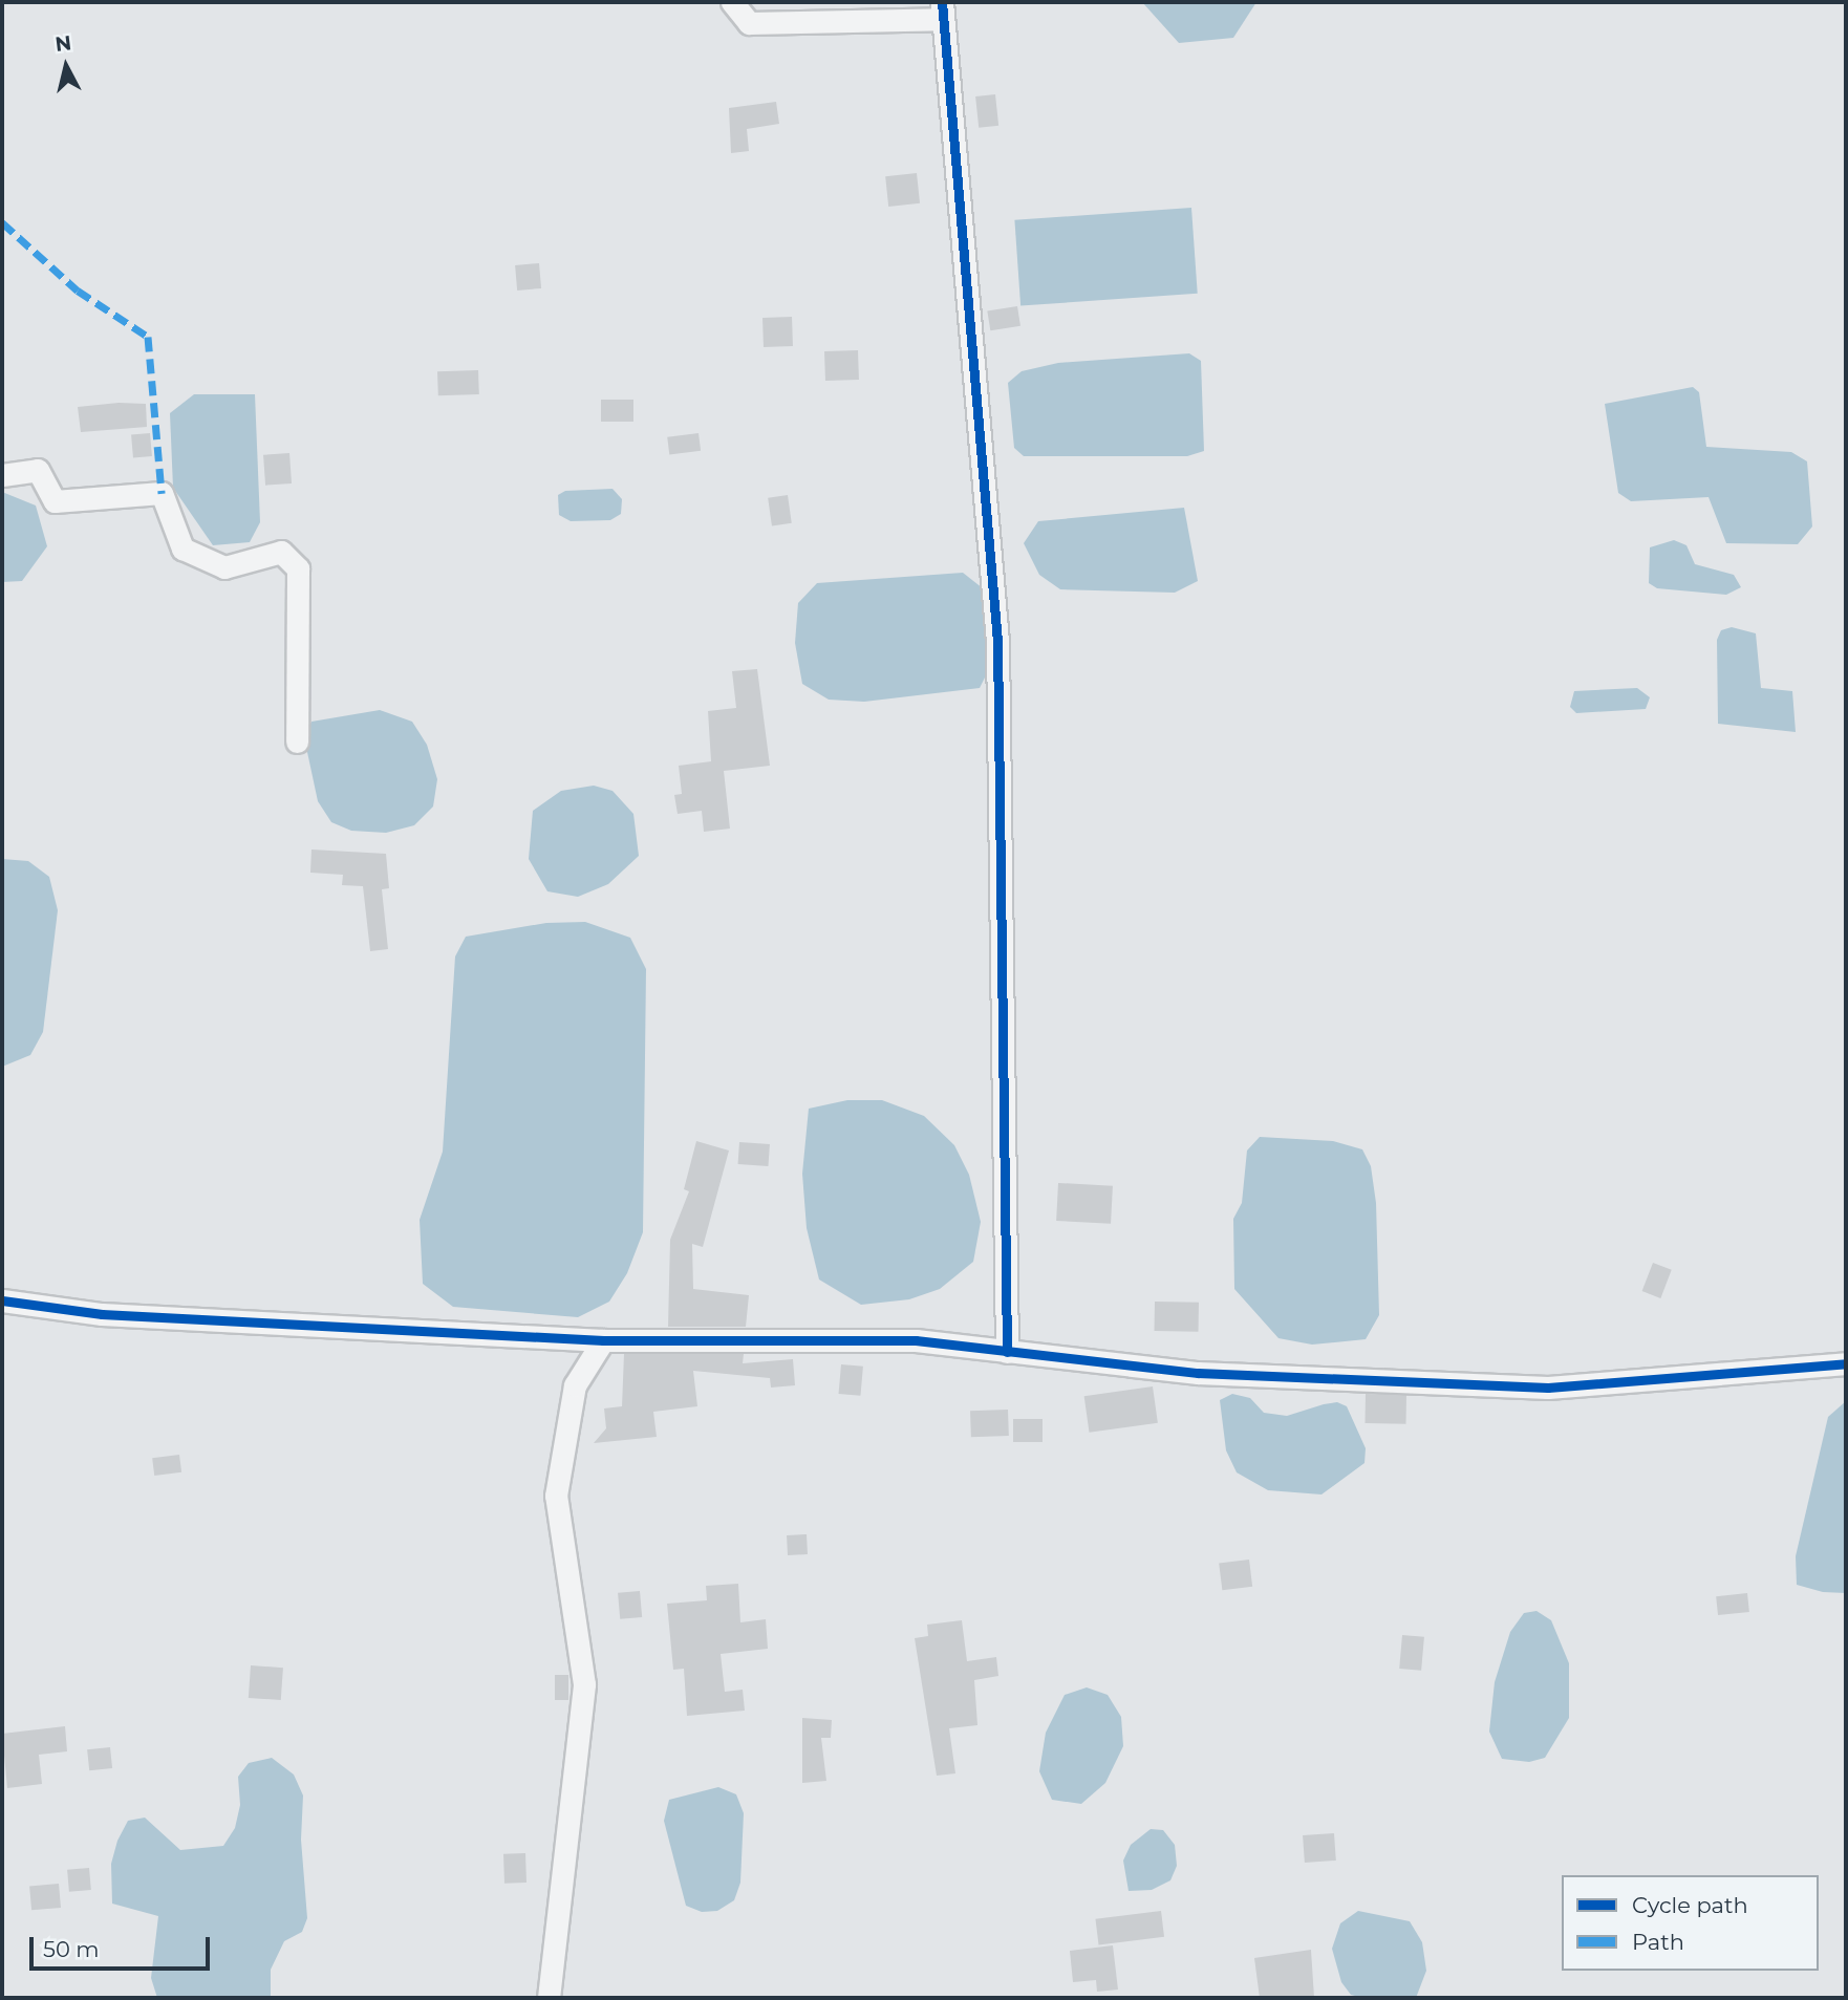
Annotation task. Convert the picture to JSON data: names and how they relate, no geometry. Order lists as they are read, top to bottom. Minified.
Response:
{"legend":["Cycle path","Path"],"scale_bar":"50 m","north":"top"}
